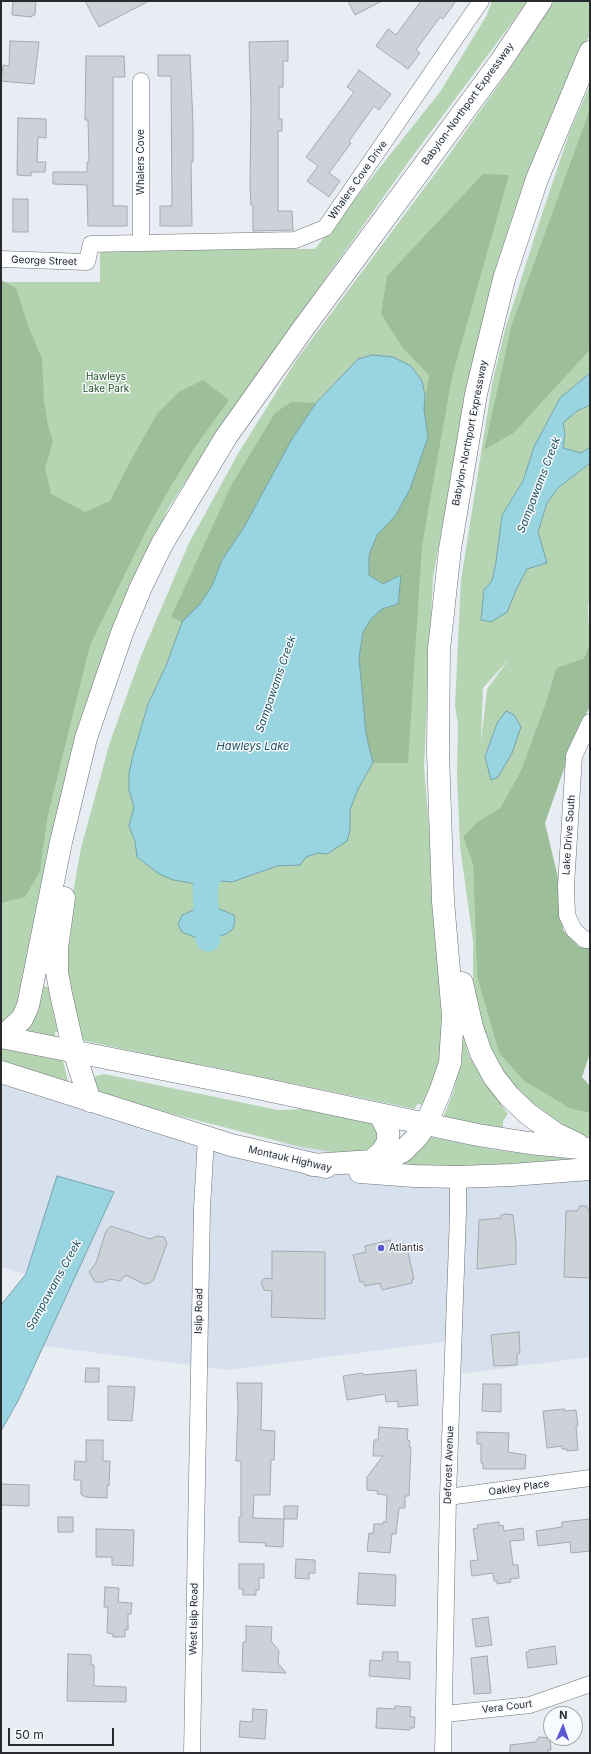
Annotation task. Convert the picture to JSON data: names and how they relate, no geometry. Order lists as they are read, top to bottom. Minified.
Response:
{"streets":{"main road":["Babylon-Northport Expressway","Montauk Highway"],"street":["Whalers Cove","Whalers Cove Drive","George Street","Lake Drive South","Islip Road","Deforest Avenue","Oakley Place","West Islip Road","Vera Court"]},"crossings":[["Whalers Cove","Whalers Cove Drive"],["Whalers Cove Drive","George Street"],["Montauk Highway","Islip Road"],["Montauk Highway","Deforest Avenue"],["Islip Road","West Islip Road"],["Deforest Avenue","Oakley Place"],["Deforest Avenue","Vera Court"]],"water":["Sampawams Creek","Hawleys Lake"],"parks":["Hawleys Lake Park"],"places":["Atlantis"],"scale_bar":"50 m","north":"top"}
